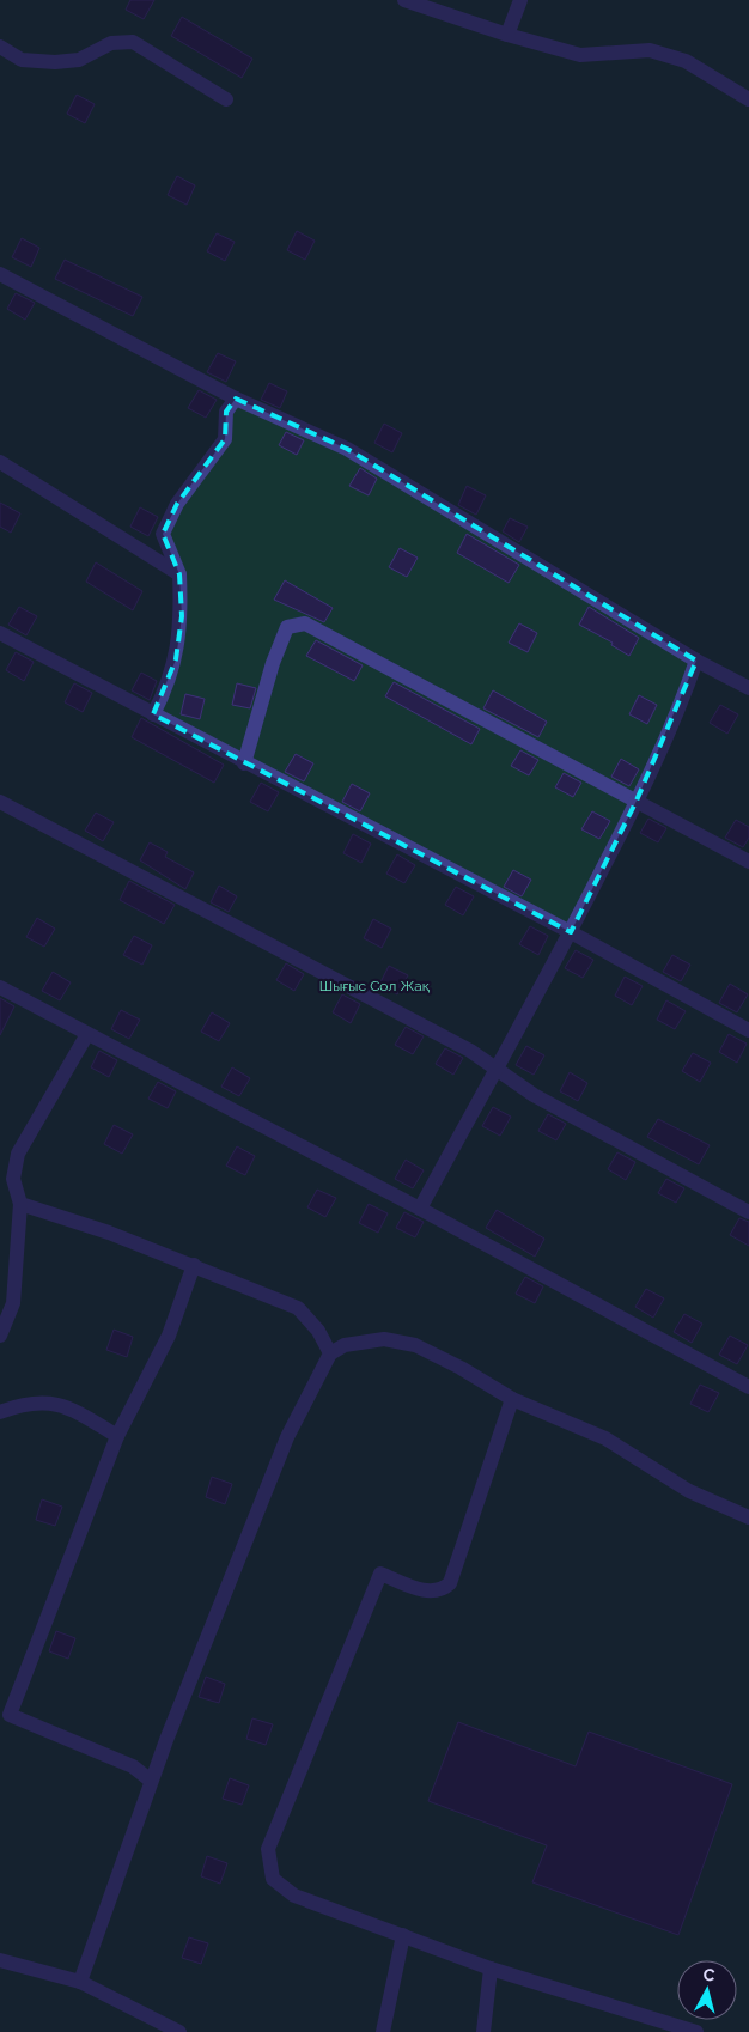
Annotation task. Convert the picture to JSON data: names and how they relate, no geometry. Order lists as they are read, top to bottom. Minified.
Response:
{"parks":["Шығыс Сол Жақ"],"north":"top"}
